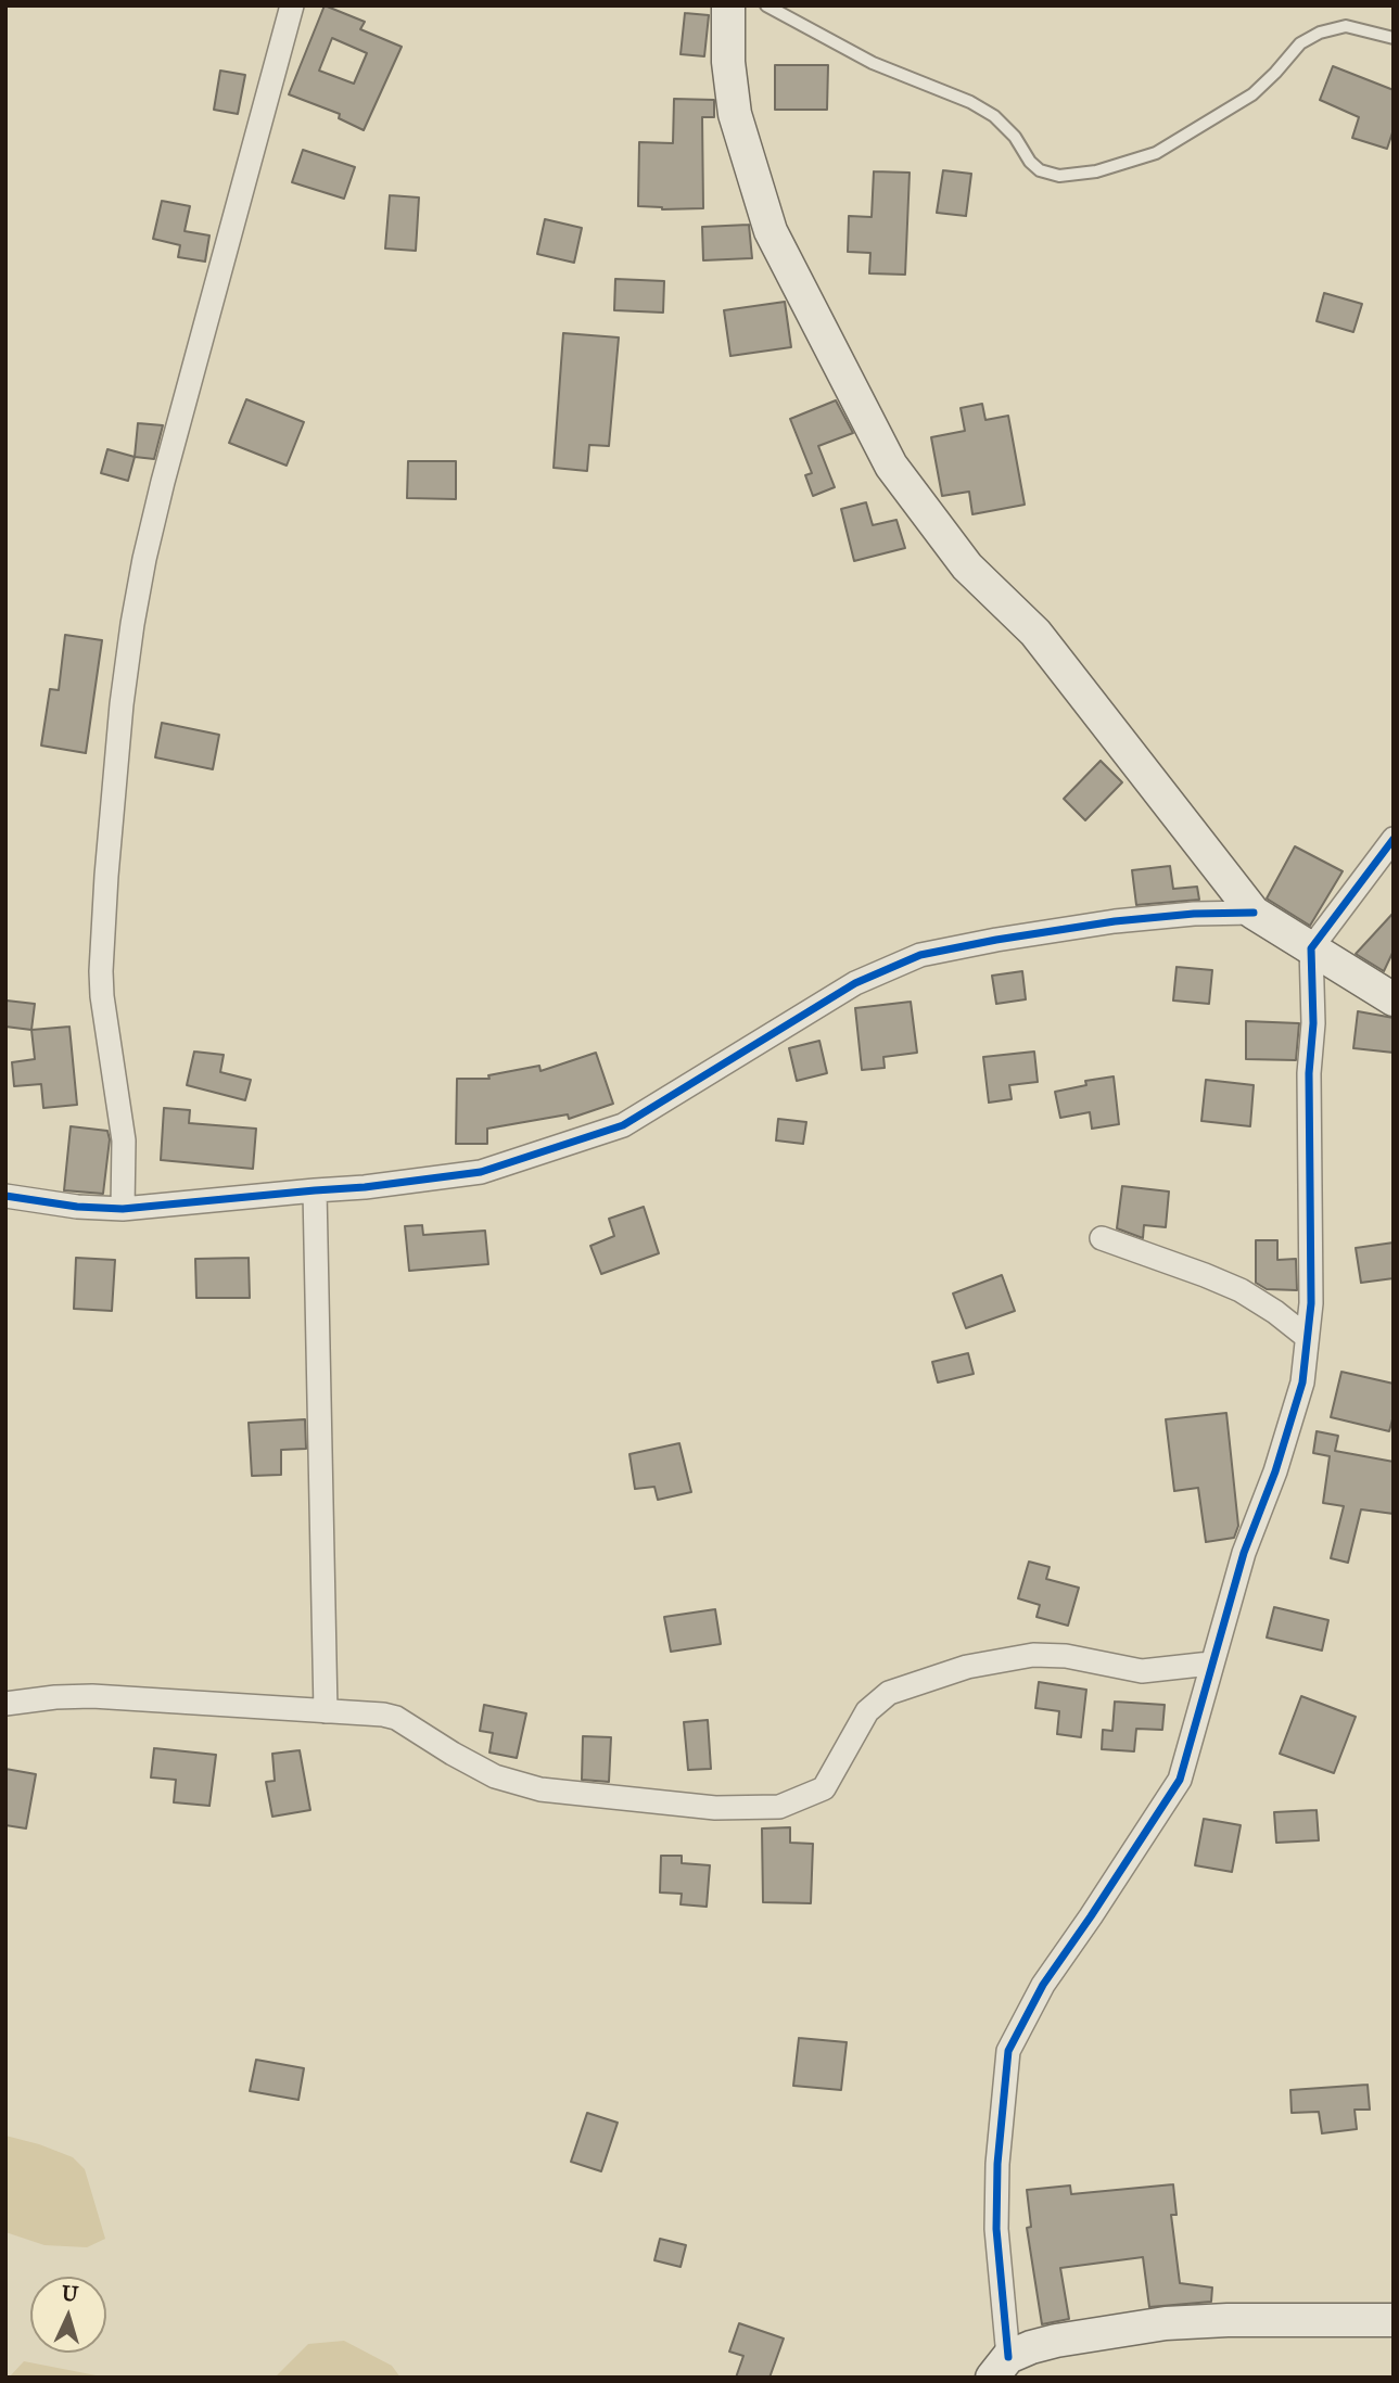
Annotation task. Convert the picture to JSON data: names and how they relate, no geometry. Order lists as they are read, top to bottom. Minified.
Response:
{"north":"top"}
